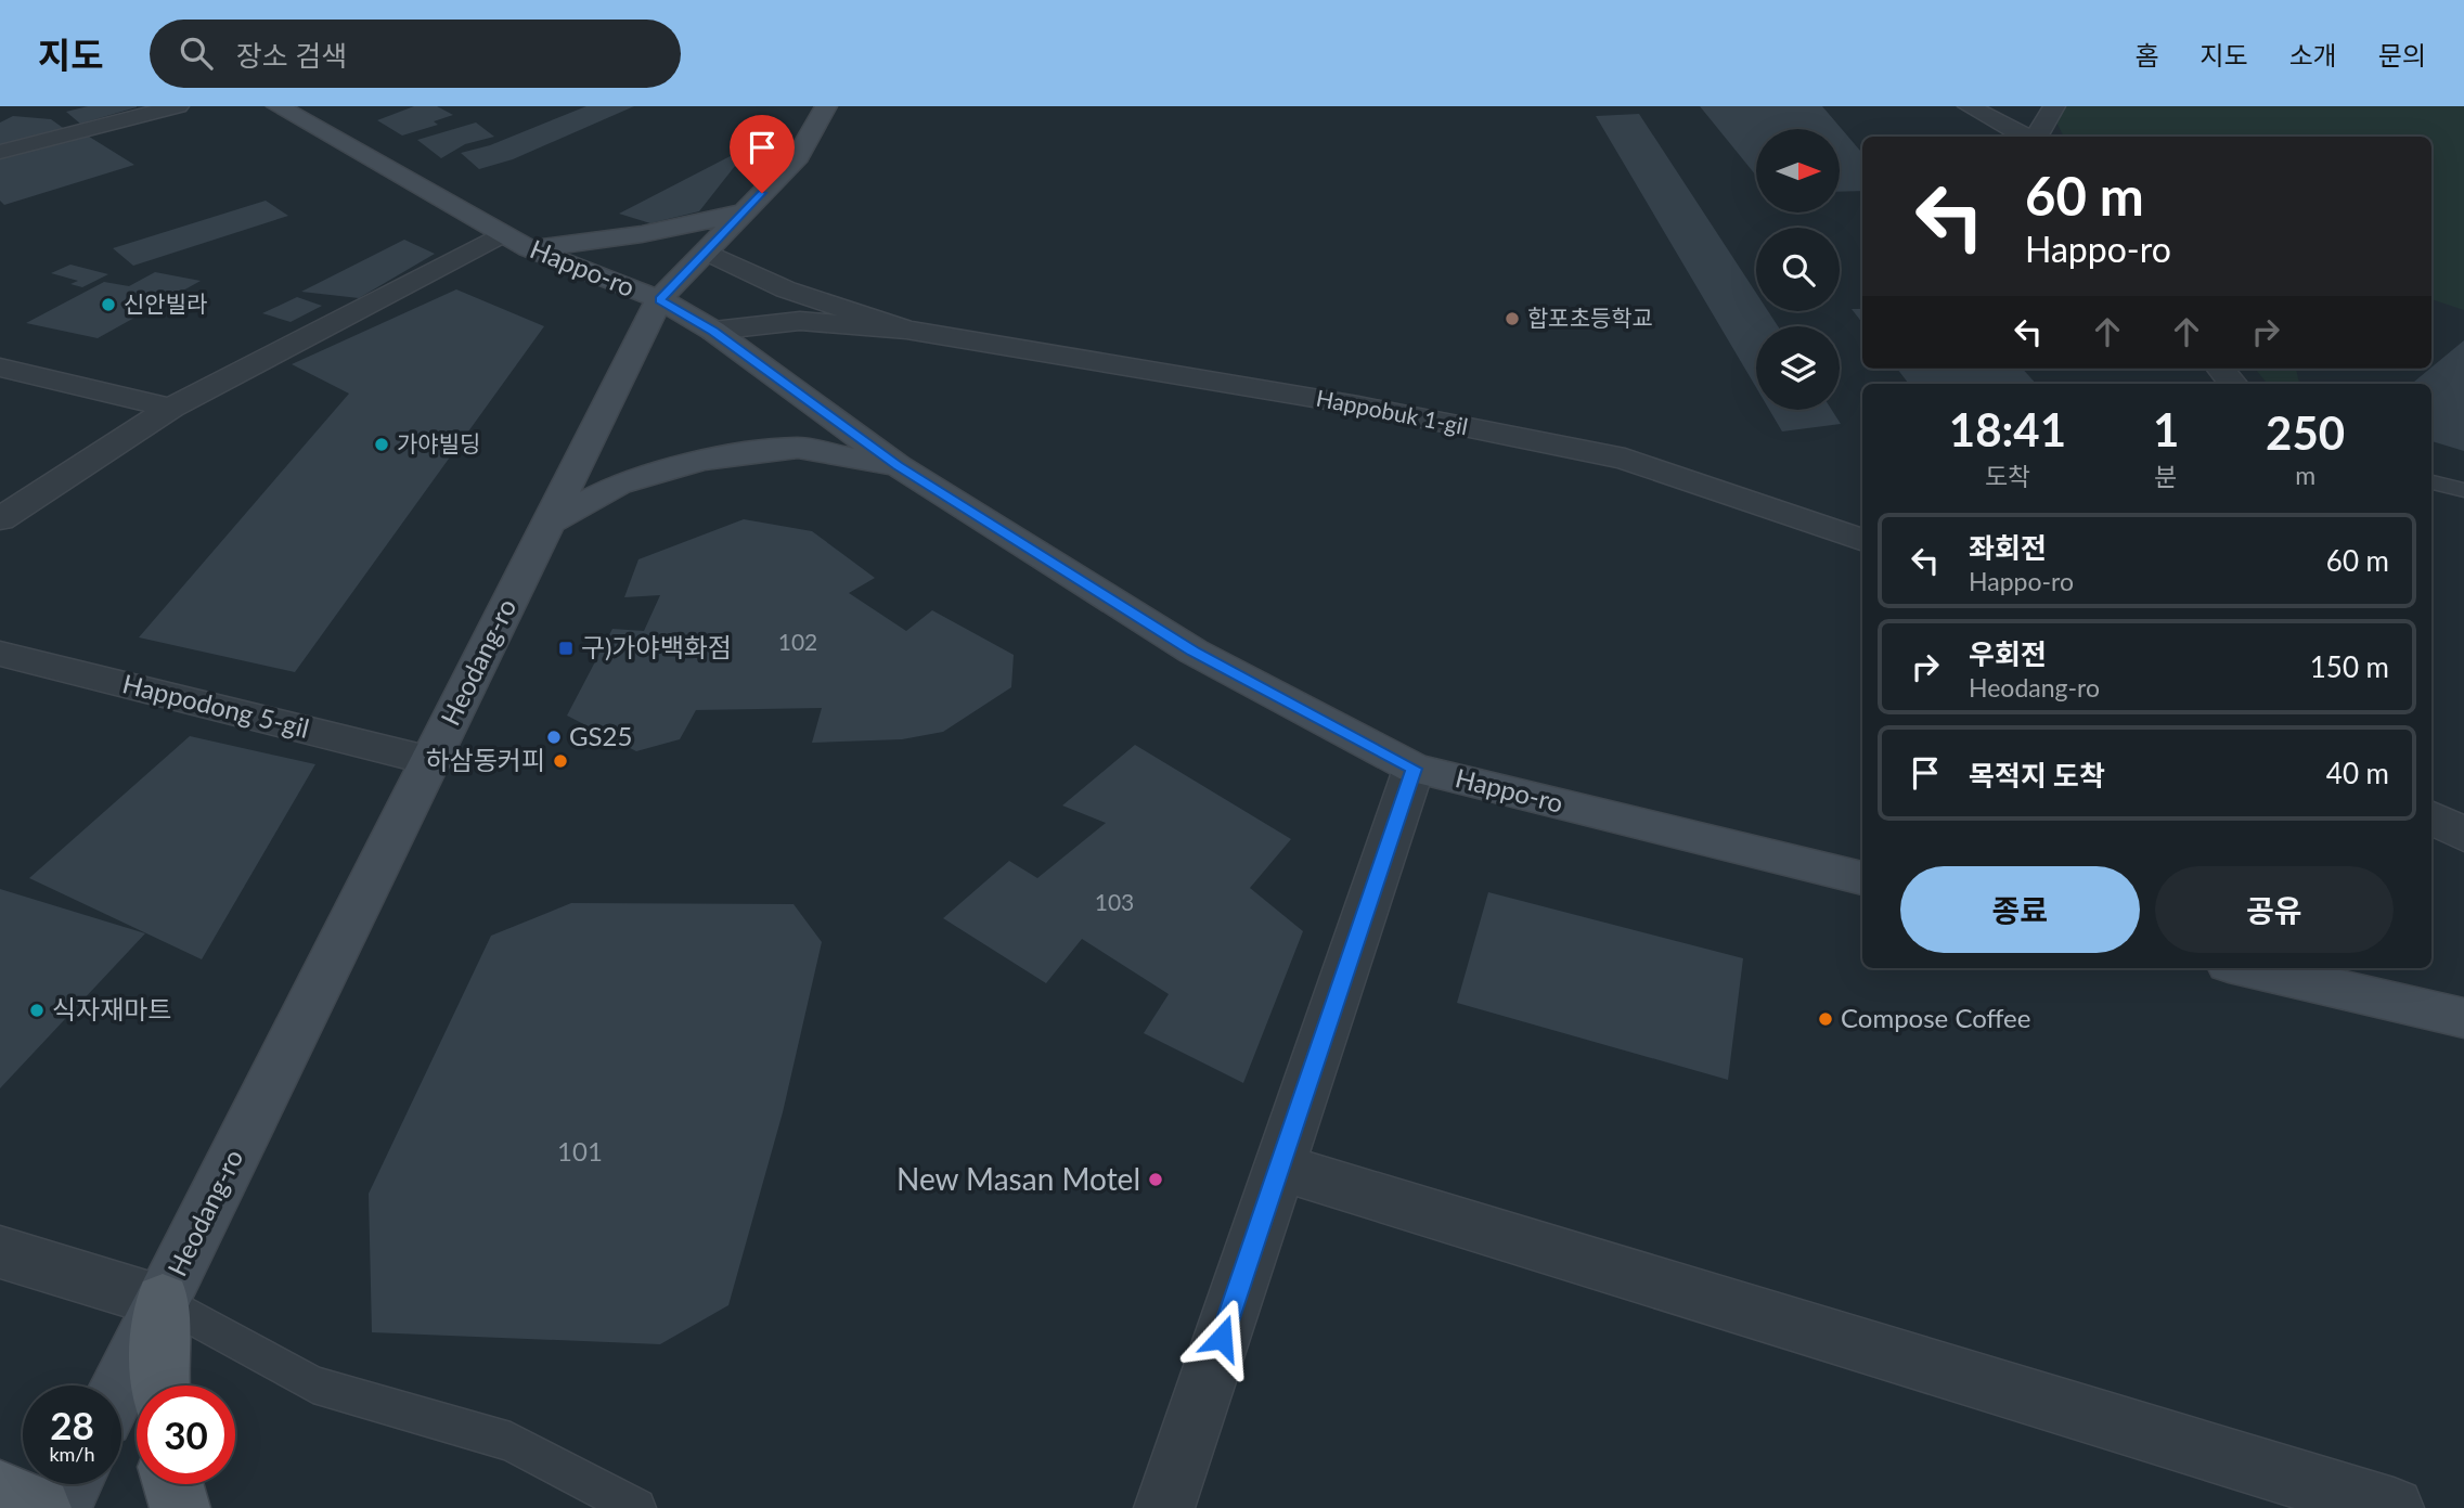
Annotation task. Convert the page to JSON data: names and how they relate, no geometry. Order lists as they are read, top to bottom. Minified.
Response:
{"streets":{"main road":["Happo-ro","Heodang-ro"],"street":["Happobuk 1-gil","Happodong 5-gil"]},"crossings":[["Happo-ro","Heodang-ro"],["Heodang-ro","Happodong 5-gil"]],"places":{"other":["신안빌라","합포초등학교","가야빌딩","GS25","하삼동커피","식자재마트","Compose Coffee","New Masan Motel"],"transit":["구)가야백화점"]},"house_numbers":["102","103","101"],"north":"right","page":{"header":"지도","search":"장소 검색","nav":["홈","지도","소개","문의"],"turn":["60 m","Happo-ro"],"eta":["18:41","도착","1","분","250","m"],"list":[{"name":"좌회전","note":"Happo-ro","value":"60 m"},{"name":"우회전","note":"Heodang-ro","value":"150 m"},{"name":"목적지 도착","value":"40 m"}],"buttons":["종료","공유"],"speed":"28 km/h","limit":"30"}}
